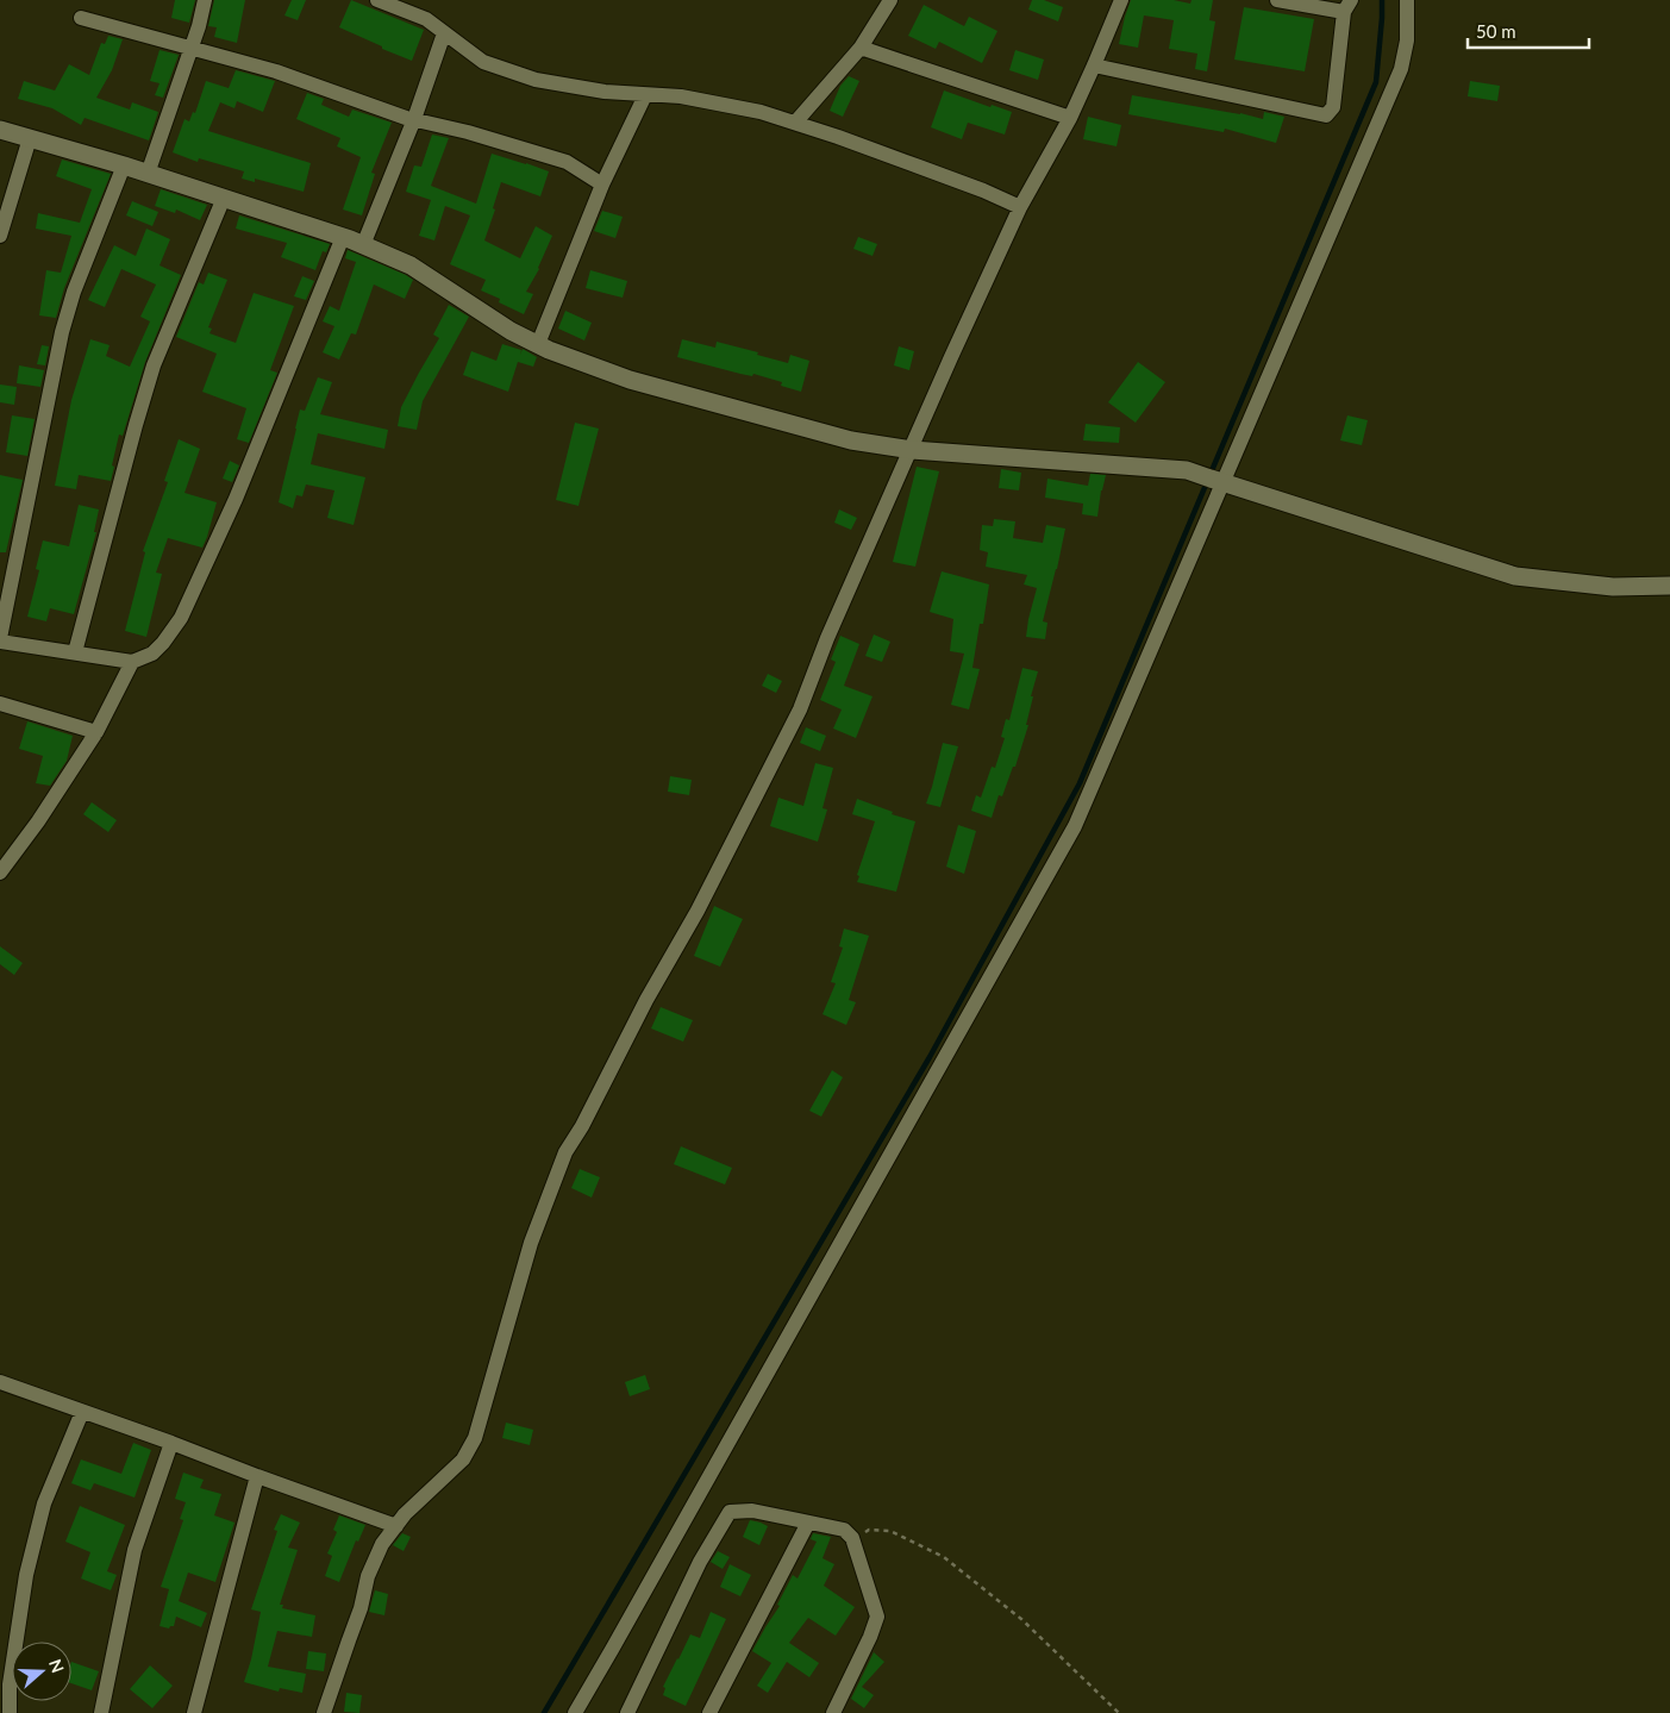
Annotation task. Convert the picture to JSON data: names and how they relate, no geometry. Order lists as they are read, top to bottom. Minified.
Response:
{"scale_bar":"50 m","north":"right"}
